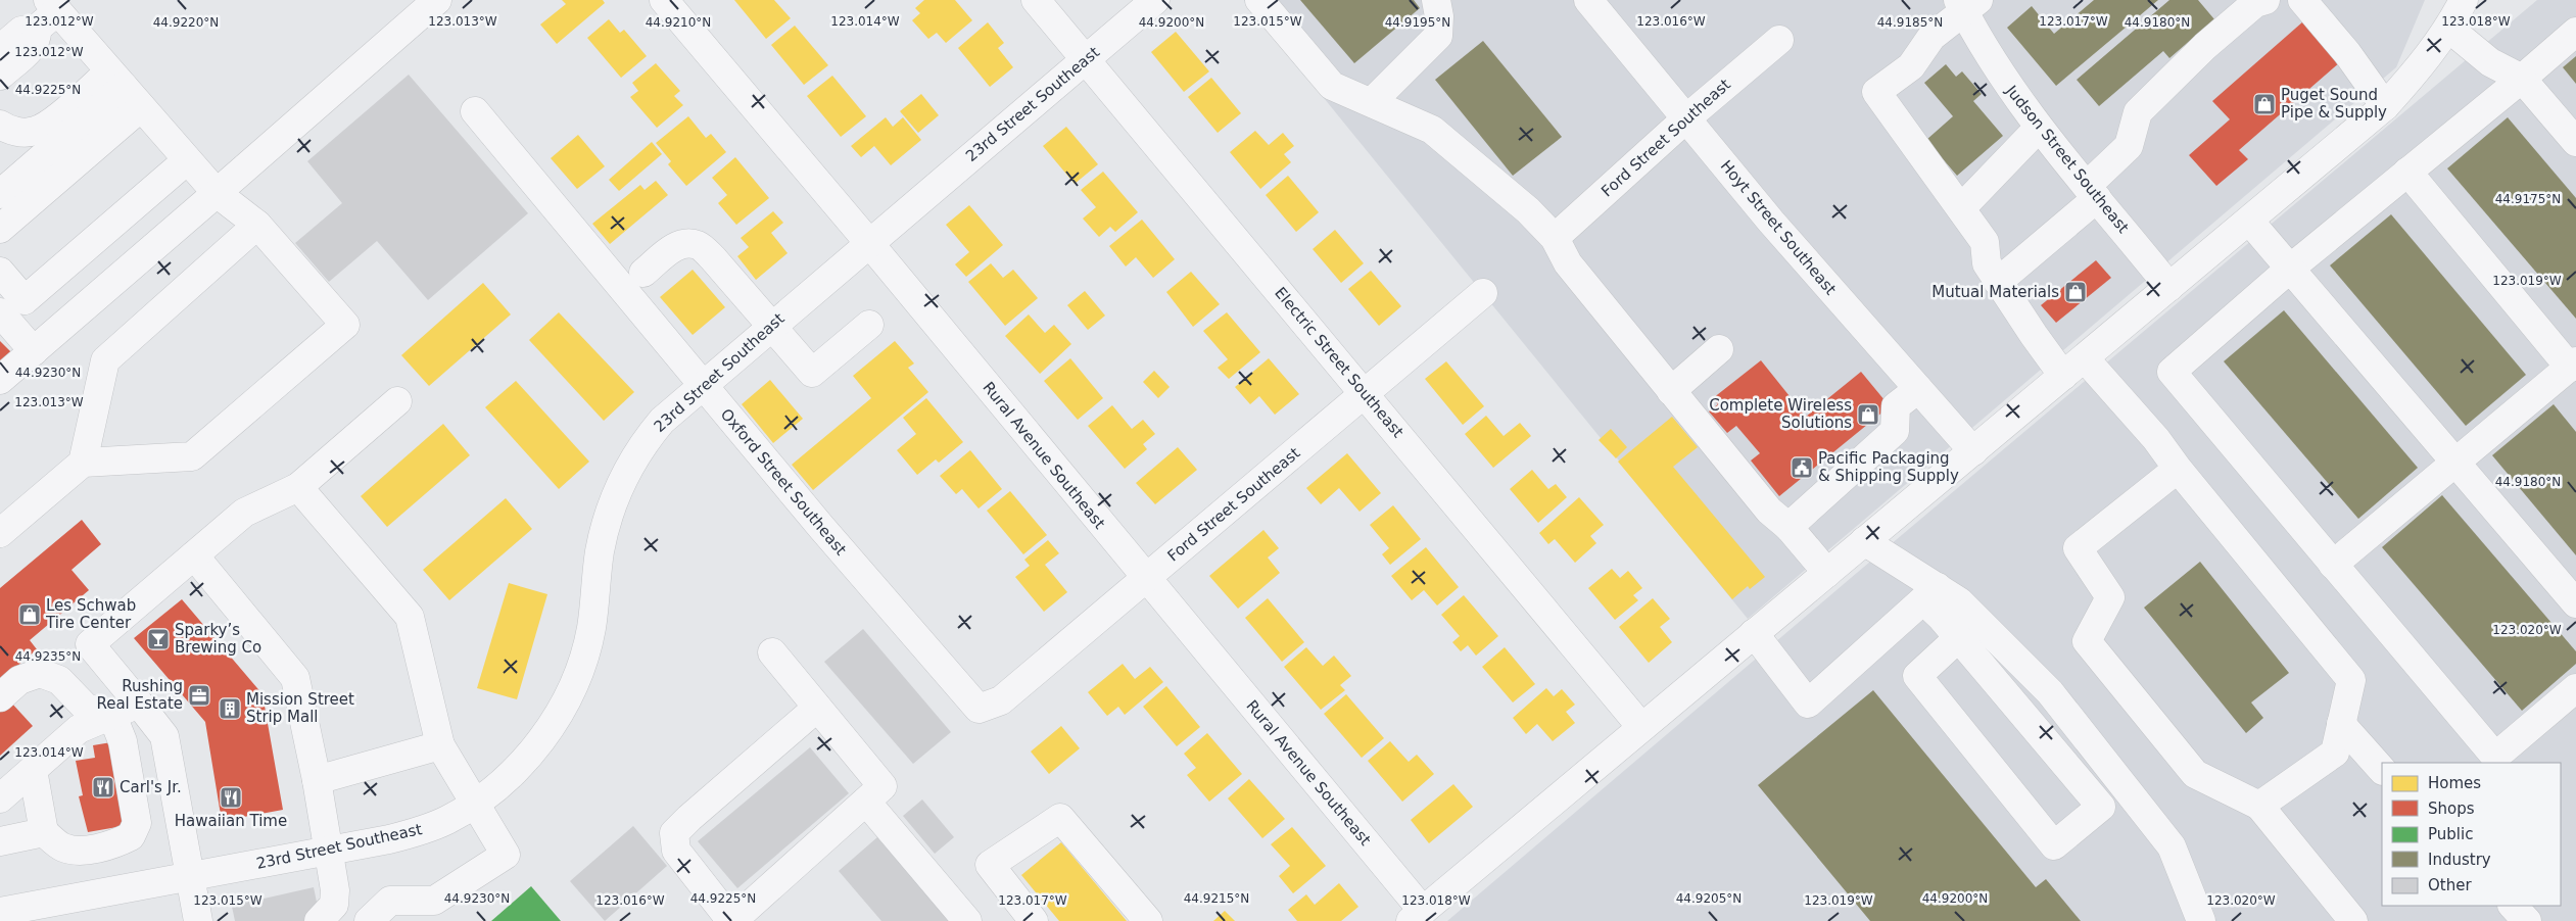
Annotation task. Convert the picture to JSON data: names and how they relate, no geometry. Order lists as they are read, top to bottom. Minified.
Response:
{"streets":{"street":["23rd Street Southeast","Ford Street Southeast","Judson Street Southeast","Hoyt Street Southeast","Electric Street Southeast","Rural Avenue Southeast","Oxford Street Southeast"]},"crossings":[["23rd Street Southeast","Electric Street Southeast"],["23rd Street Southeast","Rural Avenue Southeast"],["23rd Street Southeast","Oxford Street Southeast"],["Ford Street Southeast","Hoyt Street Southeast"],["Ford Street Southeast","Electric Street Southeast"],["Ford Street Southeast","Rural Avenue Southeast"],["Ford Street Southeast","Oxford Street Southeast"]],"places":{"shop":["Puget Sound Pipe & Supply","Mutual Materials","Complete Wireless Solutions","Les Schwab Tire Center"],"public building":["Pacific Packaging & Shipping Supply"],"bar":["Sparky’s Brewing Co"],"office":["Rushing Real Estate"],"building":["Mission Street Strip Mall"],"restaurant":["Carl's Jr.","Hawaiian Time"]},"legend":["Homes","Shops","Public","Industry","Other"],"coordinates":["123.012°W","123.013°W","123.014°W","123.015°W","123.016°W","123.017°W","123.018°W","44.9220°N","44.9210°N","44.9200°N","44.9195°N","44.9185°N","44.9180°N","44.9225°N","44.9175°N","123.019°W","44.9230°N","123.020°W","44.9235°N","44.9215°N","44.9205°N"]}
